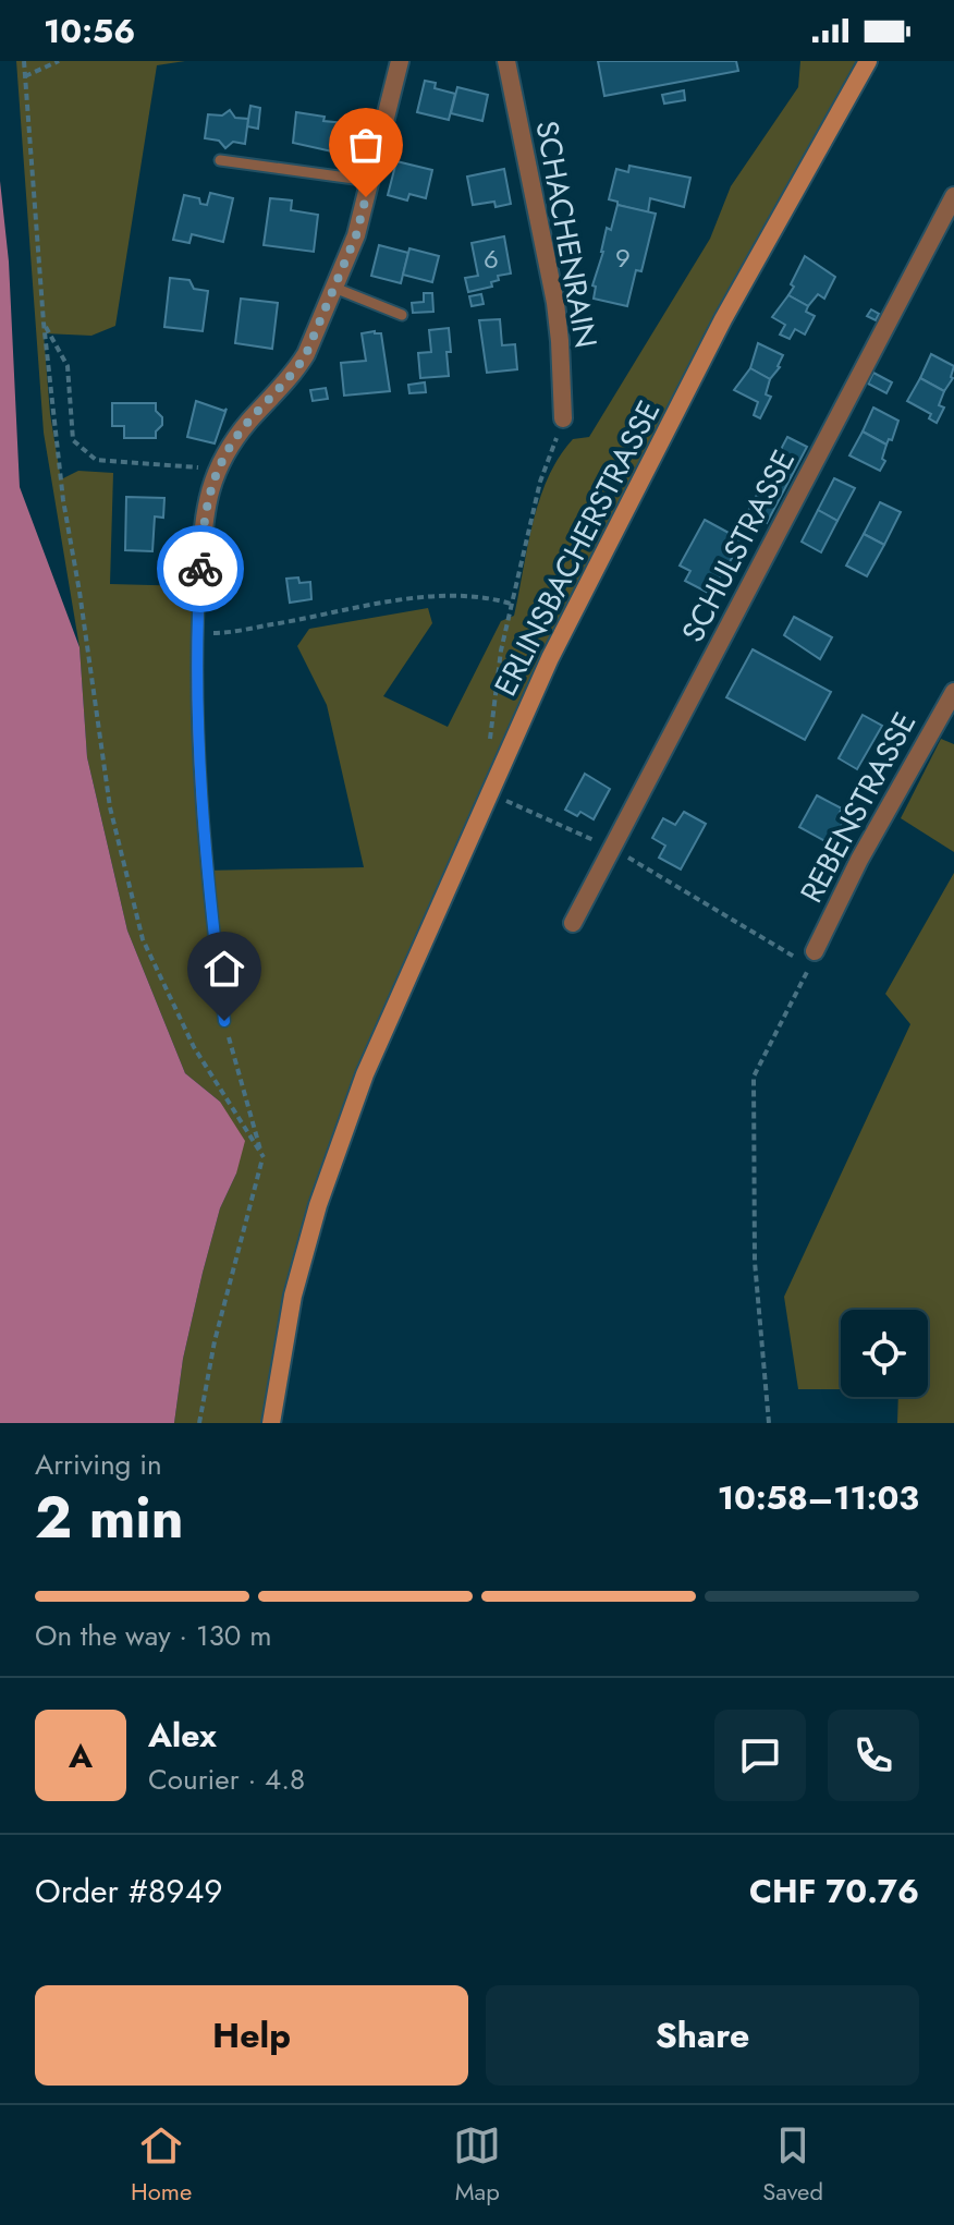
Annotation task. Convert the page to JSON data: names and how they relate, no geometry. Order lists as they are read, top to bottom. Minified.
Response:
{"streets":{"main road":["ERLINSBACHERSTRASSE"],"street":["SCHACHENRAIN","SCHULSTRASSE","REBENSTRASSE"]},"house_numbers":["9","6"],"page":{"status":"10:56","heading":["2 min","Arriving in","10:58–11:03"],"panel":["Alex","Courier · 4.8","Order #8949","CHF 70.76"],"bar":"On the way · 130 m","round":"A","buttons":["Help","Share"],"tabs":["Home","Map","Saved"]}}
